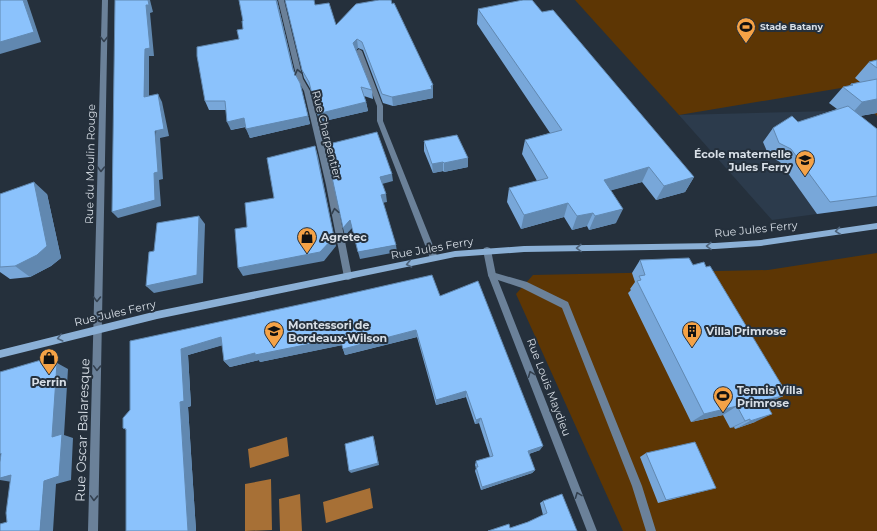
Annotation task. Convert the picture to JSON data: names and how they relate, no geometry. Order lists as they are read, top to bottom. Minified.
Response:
{"streets":{"street":["Rue Charpentier","Rue du Moulin Rouge","Rue Jules Ferry","Rue Louis Maydieu","Rue Oscar Balaresque"]},"crossings":[["Rue Charpentier","Rue Jules Ferry"],["Rue du Moulin Rouge","Rue Jules Ferry"],["Rue du Moulin Rouge","Rue Oscar Balaresque"],["Rue Jules Ferry","Rue Louis Maydieu"],["Rue Jules Ferry","Rue Oscar Balaresque"]],"one_way":["Rue du Moulin Rouge","Rue Jules Ferry","Rue Oscar Balaresque"],"places":{"sports":["Stade Batany","Tennis Villa Primrose"],"school or university":["École maternelle Jules Ferry","Montessori de Bordeaux-Wilson"],"shop":["Agretec","Perrin"],"building":["Villa Primrose"]}}
